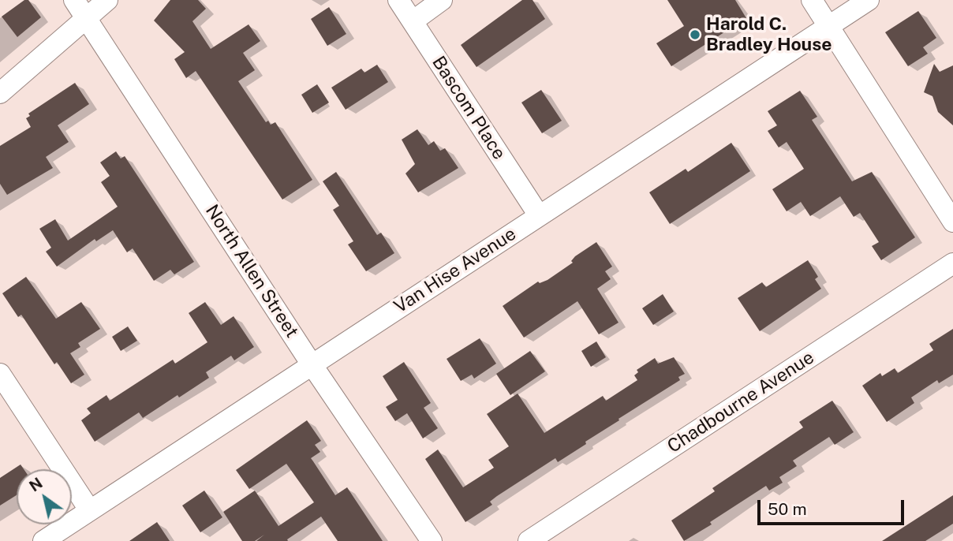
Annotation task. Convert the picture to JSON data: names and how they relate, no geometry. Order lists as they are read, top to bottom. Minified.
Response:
{"streets":{"street":["Bascom Place","Van Hise Avenue","North Allen Street","Chadbourne Avenue"]},"crossings":[["Bascom Place","Van Hise Avenue"],["Van Hise Avenue","North Allen Street"]],"places":["Harold C. Bradley House"],"scale_bar":"50 m","north":"top left"}
